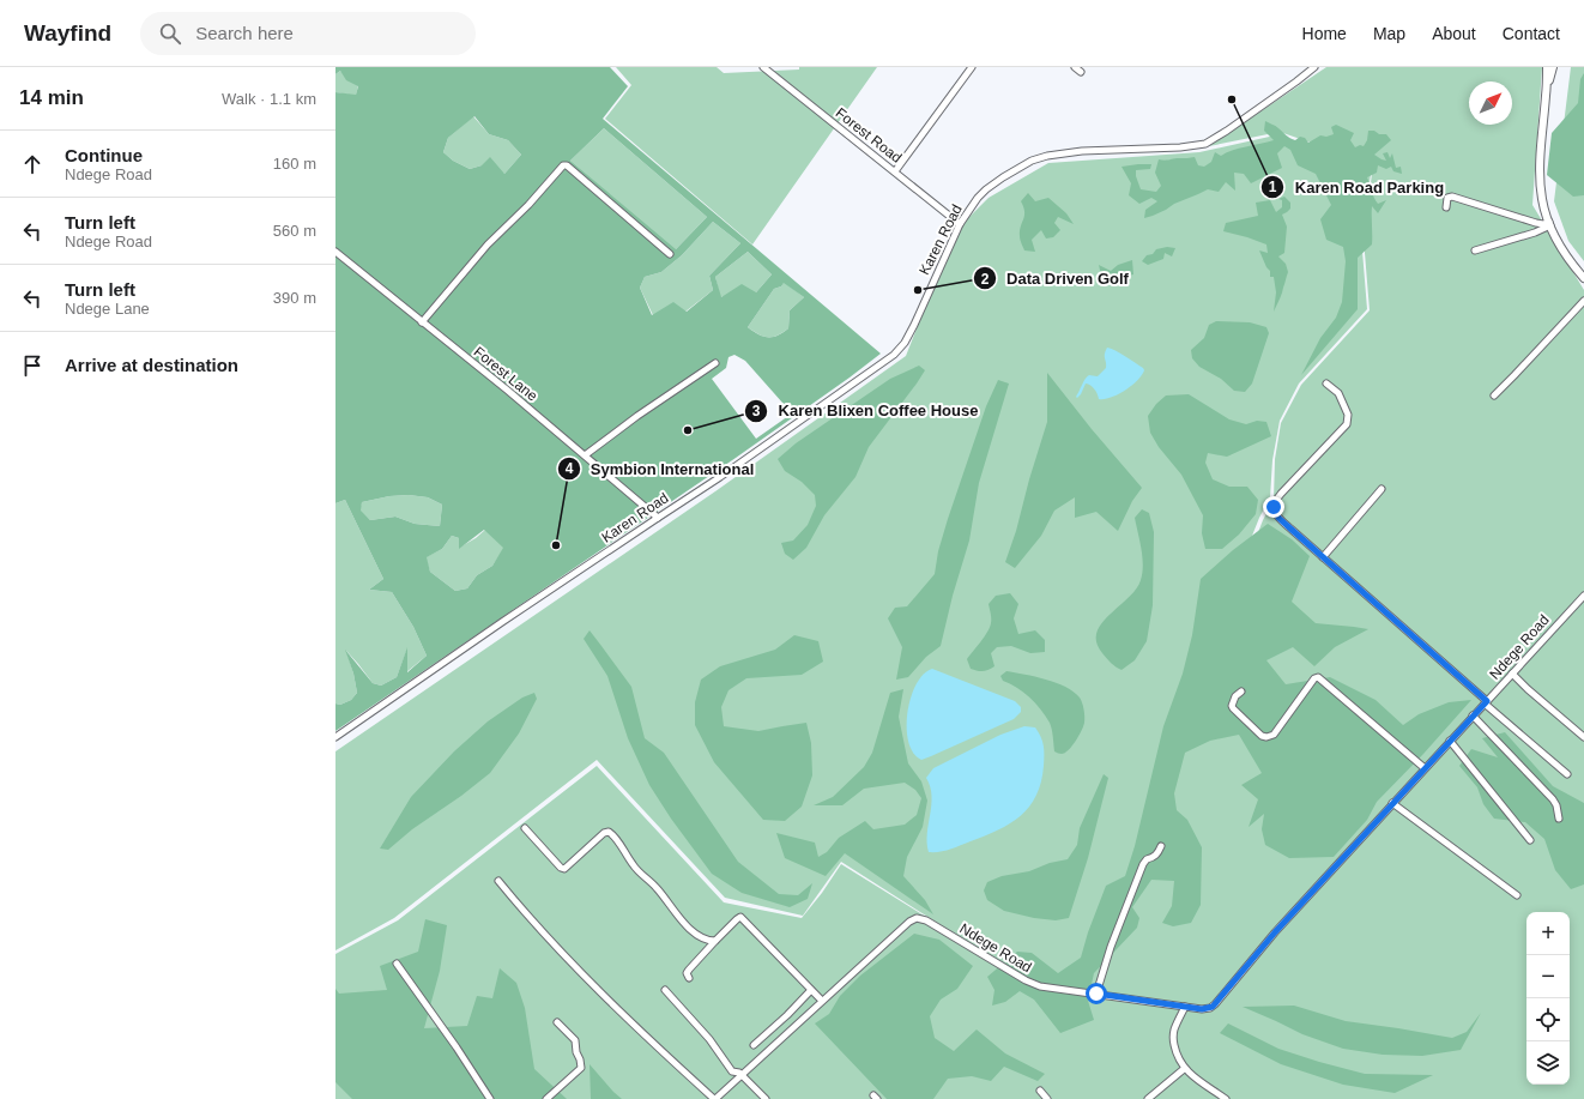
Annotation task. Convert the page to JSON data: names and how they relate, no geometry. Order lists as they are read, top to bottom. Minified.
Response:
{"streets":{"street":["Forest Road","Karen Road","Forest Lane","Ndege Road"]},"crossings":[["Forest Road","Karen Road"],["Karen Road","Forest Lane"]],"places":["Karen Road Parking","Data Driven Golf","Karen Blixen Coffee House","Symbion International"],"north":"top right","page":{"header":"Wayfind","search":"Search here","nav":["Home","Map","About","Contact"],"heading":["14 min","Walk · 1.1 km"],"list":[["Continue","Ndege Road","160 m"],["Turn left","Ndege Road","560 m"],["Turn left","Ndege Lane","390 m"],"Arrive at destination"],"map_buttons":["+","−"]}}
